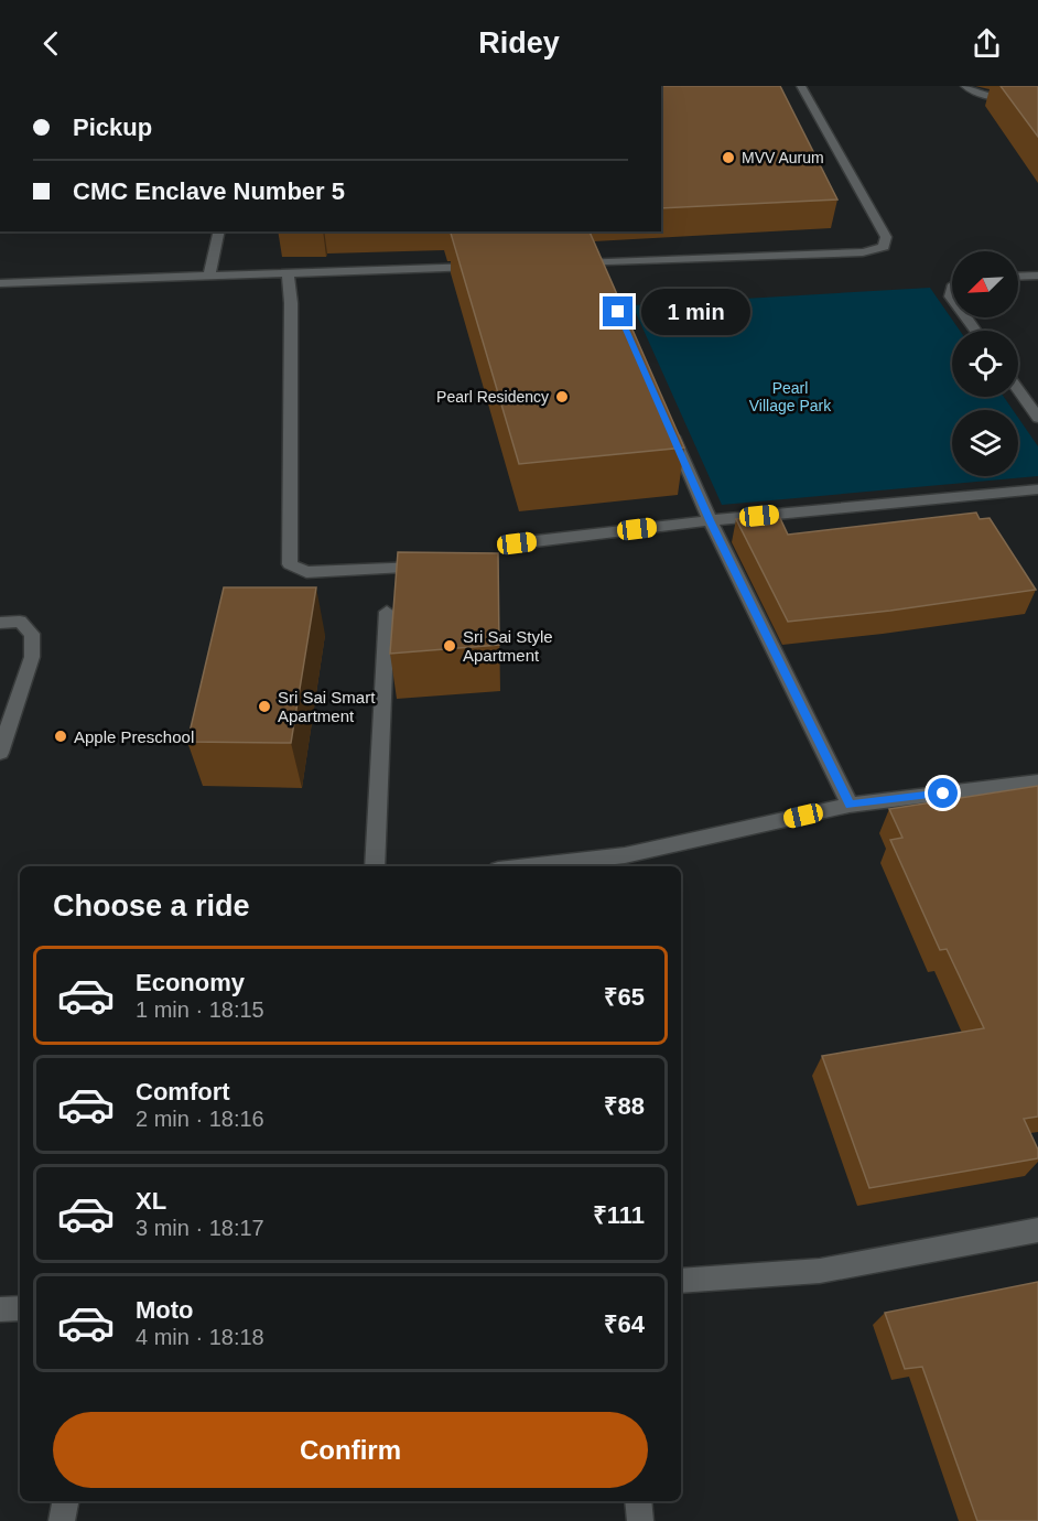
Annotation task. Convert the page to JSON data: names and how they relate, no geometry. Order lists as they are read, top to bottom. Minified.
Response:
{"parks":["Pearl Village Park"],"places":["MVV Aurum","Pearl Residency","Sri Sai Style Apartment","Sri Sai Smart Apartment","Apple Preschool"],"north":"bottom left","page":{"header":"Ridey","banner":["Pickup","CMC Enclave Number 5"],"bubble":"1 min","heading":"Choose a ride","list":[{"name":"Economy","note":"1 min · 18:15","value":"₹65"},{"name":"Comfort","note":"2 min · 18:16","value":"₹88"},{"name":"XL","note":"3 min · 18:17","value":"₹111"},{"name":"Moto","note":"4 min · 18:18","value":"₹64"}],"buttons":"Confirm"}}
